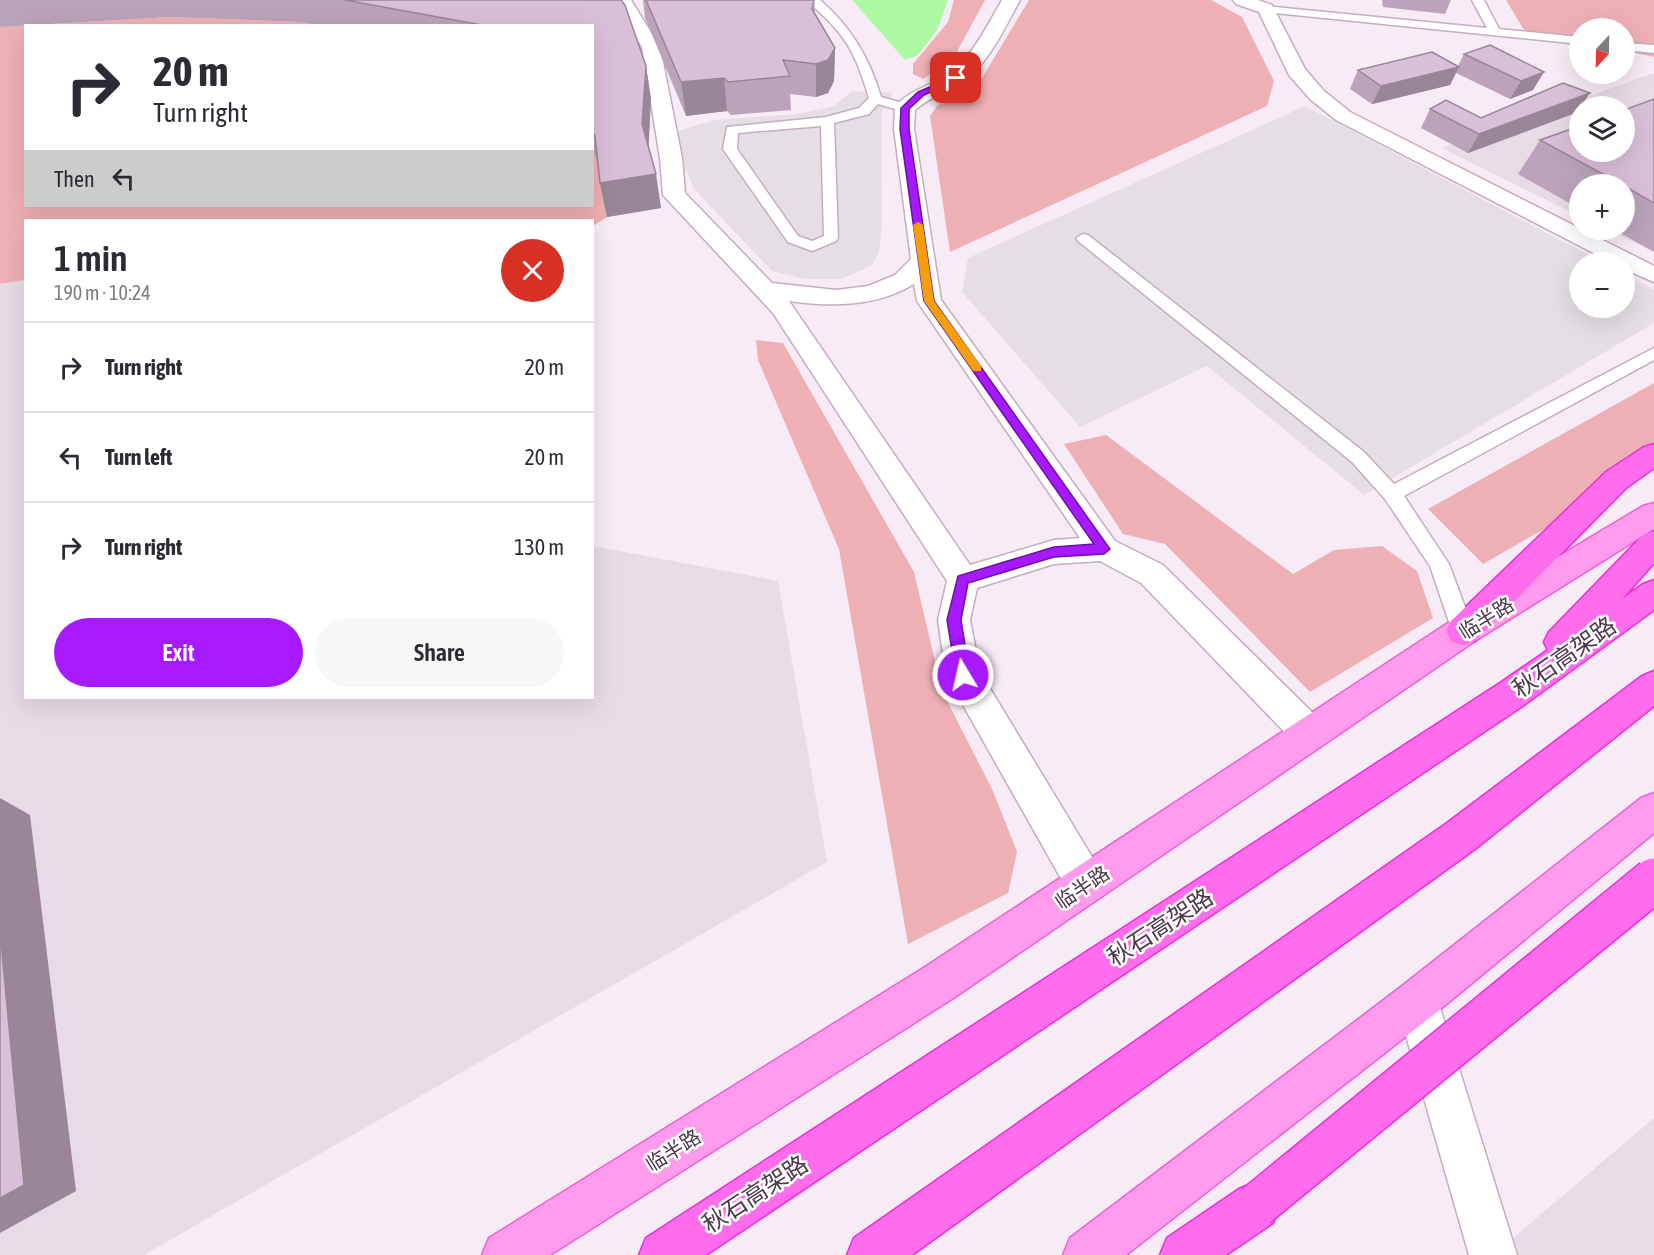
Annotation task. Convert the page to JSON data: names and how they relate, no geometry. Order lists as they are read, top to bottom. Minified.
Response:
{"streets":{"highway":["秋石高架路"],"main road":["临半路"]},"north":"bottom","page":{"map_buttons":["+","−"],"turn":["20 m","Turn right"],"then":"Then","heading":["1 min","190 m · 10:24"],"list":[{"name":"Turn right","value":"20 m"},{"name":"Turn left","value":"20 m"},{"name":"Turn right","value":"130 m"}],"buttons":["Exit","Share"]}}
